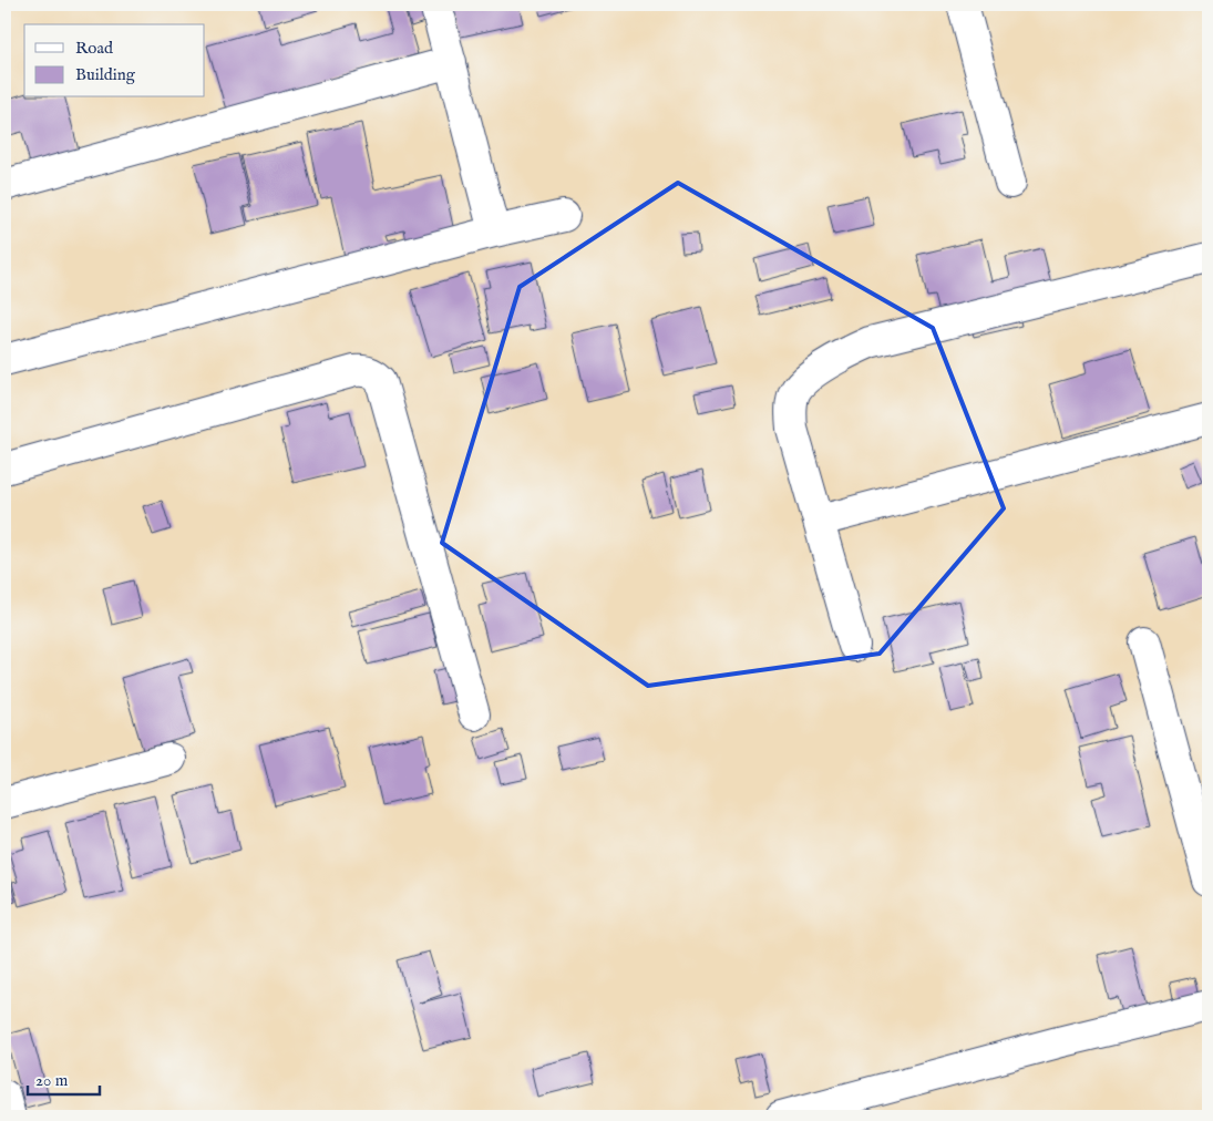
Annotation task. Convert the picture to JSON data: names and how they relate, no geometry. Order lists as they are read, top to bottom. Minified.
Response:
{"legend":["Road","Building"],"scale_bar":"20 m"}
